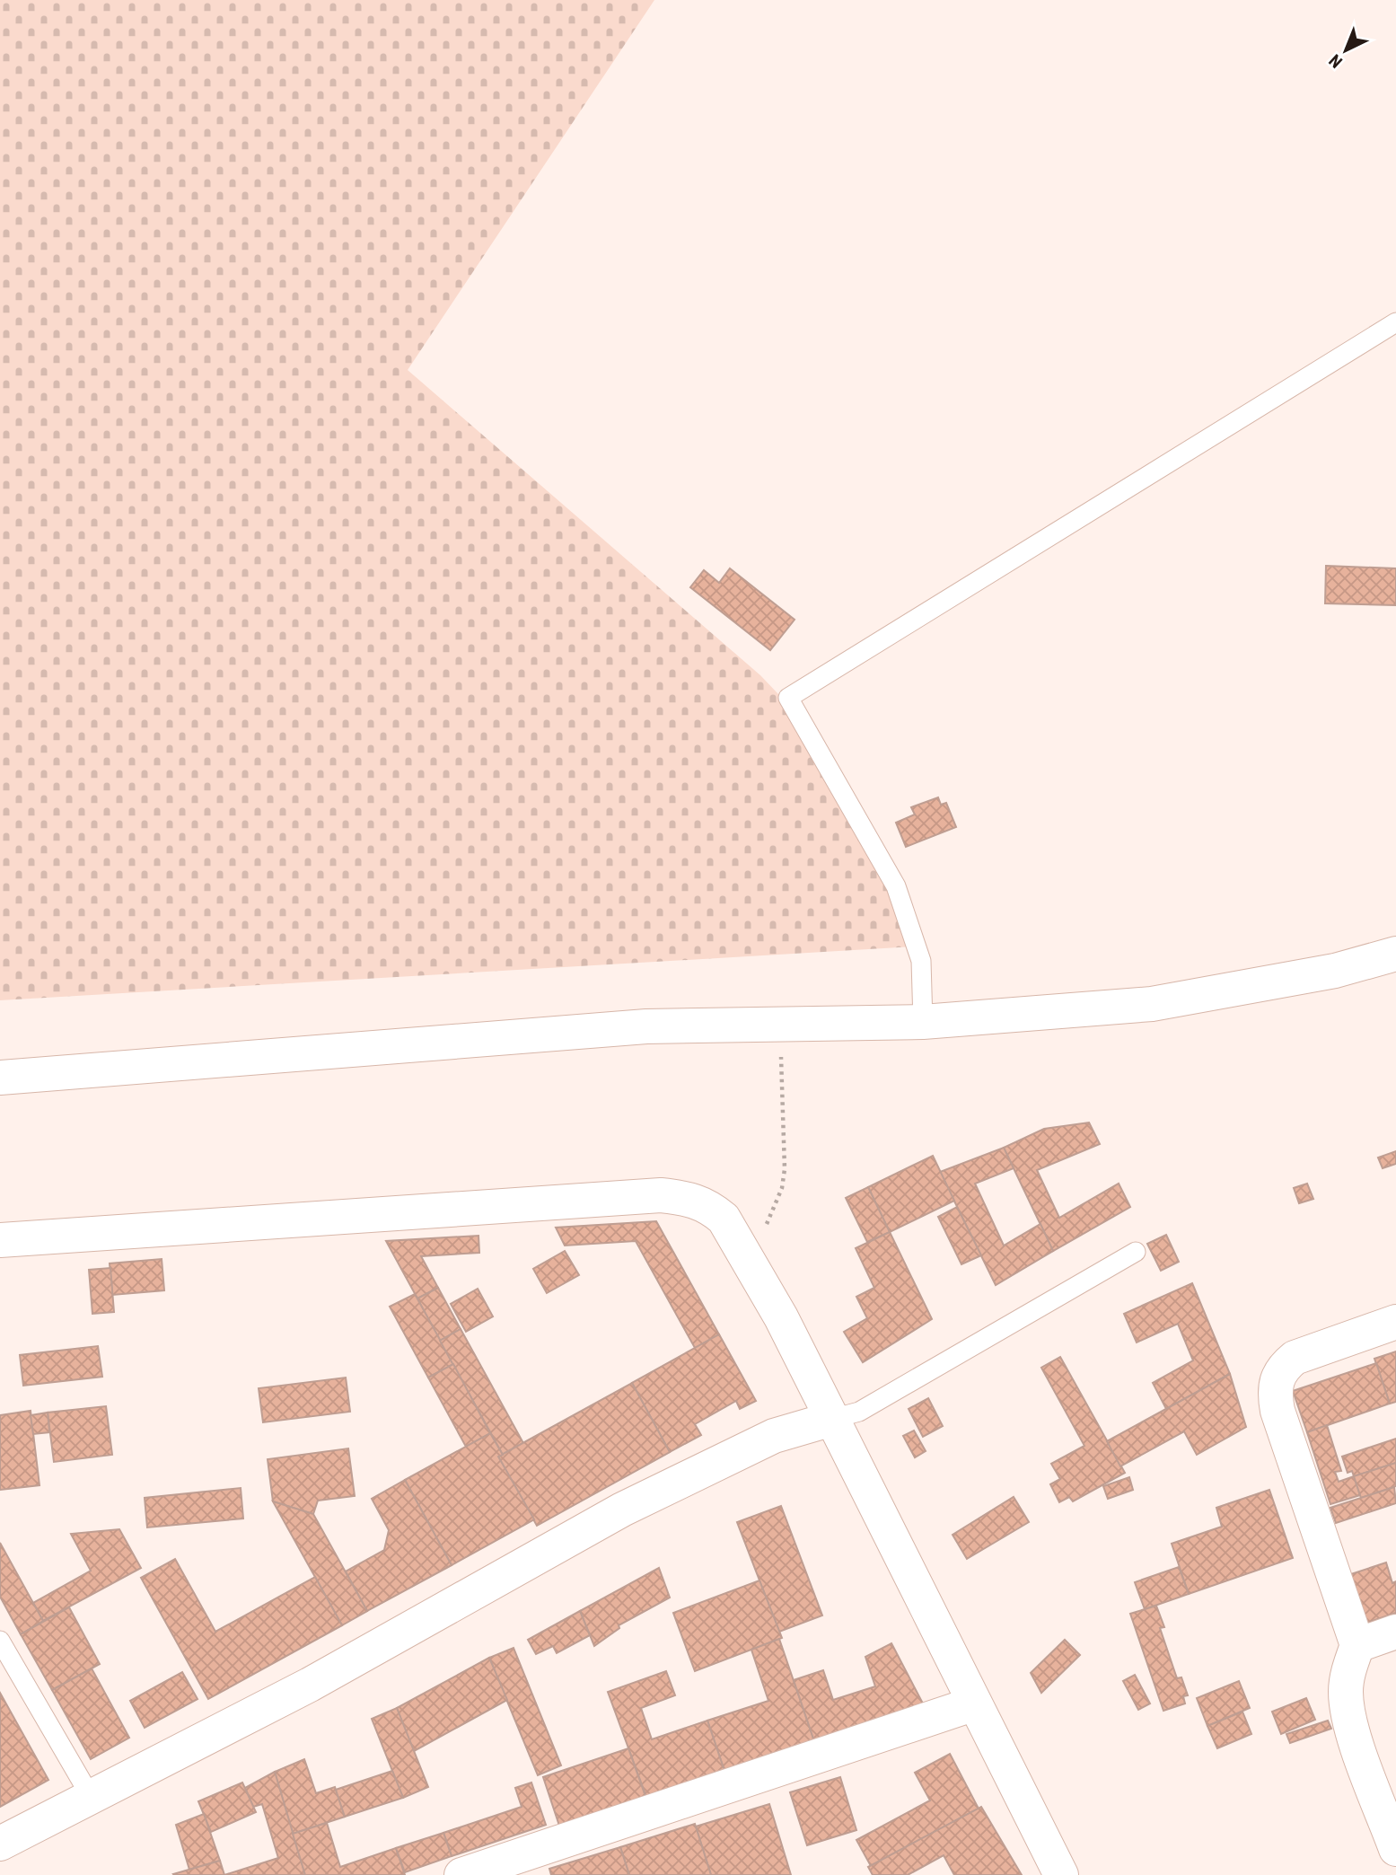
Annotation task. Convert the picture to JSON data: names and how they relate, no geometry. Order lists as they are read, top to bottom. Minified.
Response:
{"north":"bottom left"}
